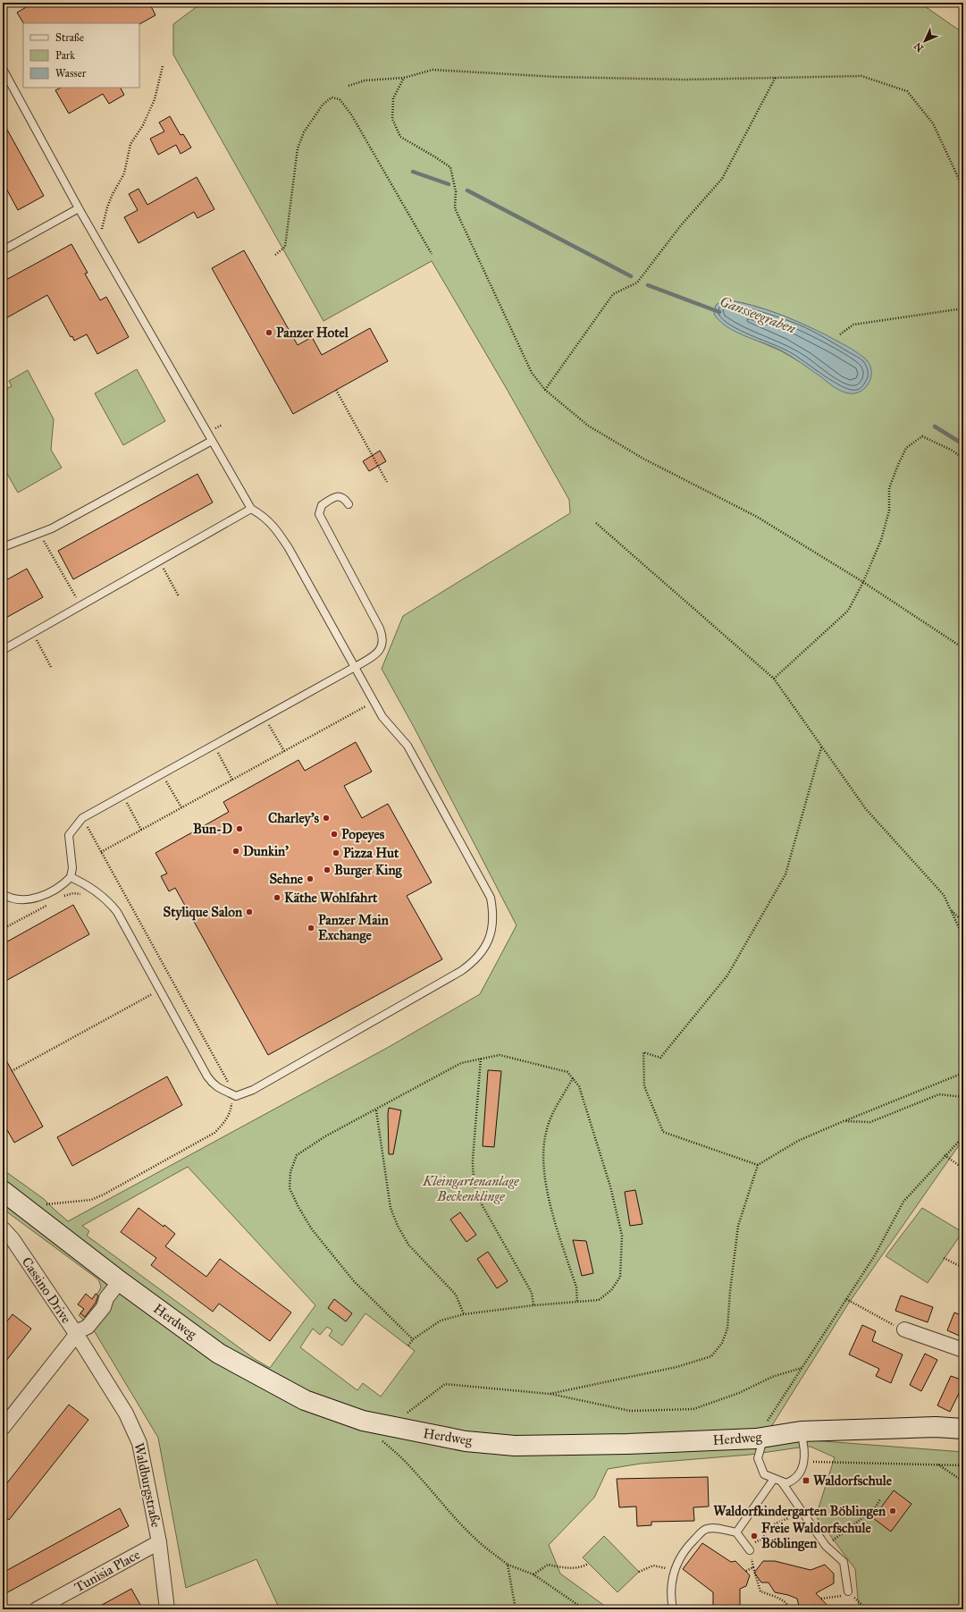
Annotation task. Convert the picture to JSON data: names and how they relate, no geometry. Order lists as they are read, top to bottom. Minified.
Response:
{"streets":{"street":["Cassino Drive","Herdweg","Waldburgstraße","Tunisia Place"]},"crossings":[["Cassino Drive","Waldburgstraße"],["Waldburgstraße","Tunisia Place"]],"water":["Gansseegraben"],"parks":["Kleingartenanlage Beckenklinge"],"places":{"other":["Panzer Hotel","Charley's","Bun-D","Popeyes","Dunkin'","Pizza Hut","Burger King","Sehne","Käthe Wohlfahrt","Stylique Salon","Panzer Main Exchange","Waldorfkindergarten Böblingen","Freie Waldorfschule Böblingen"],"transit":["Waldorfschule"]},"legend":["Straße","Park","Wasser"],"north":"bottom left"}
